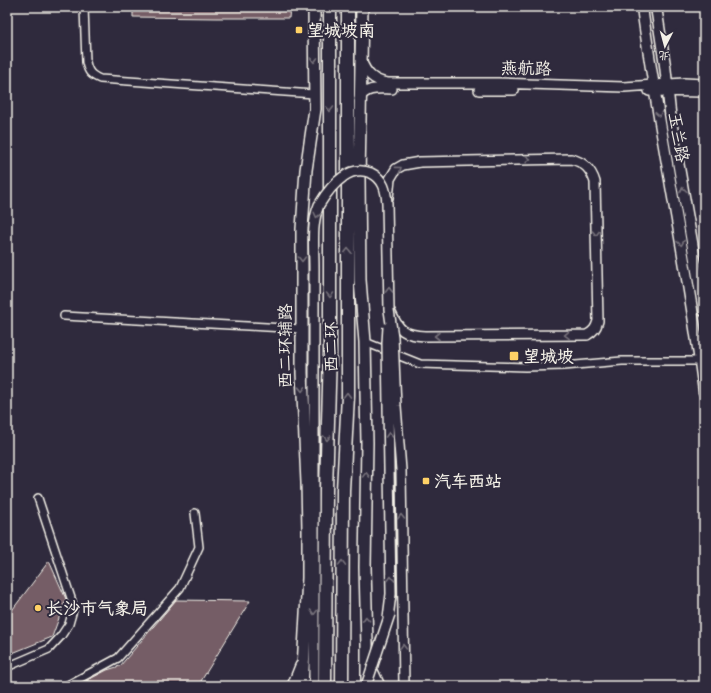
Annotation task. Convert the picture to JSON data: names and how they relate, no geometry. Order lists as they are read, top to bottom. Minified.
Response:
{"streets":{"highway":["西二环"],"main road":["玉兰路","西二环辅路"],"street":["燕航路"]},"crossings":[["燕航路","玉兰路"]],"places":{"transit":["望城坡南","望城坡","汽车西站"],"other":["长沙市气象局"]},"north":"bottom"}
